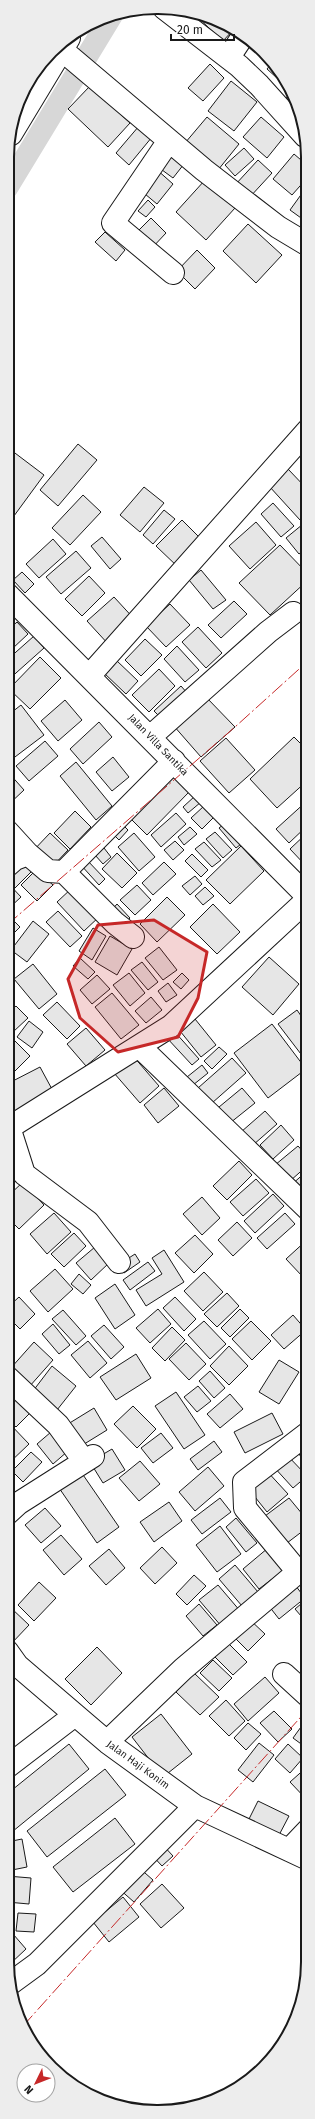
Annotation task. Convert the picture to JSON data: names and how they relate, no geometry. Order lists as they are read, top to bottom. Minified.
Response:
{"streets":{"street":["Jalan Villa Santika","Jalan Haji Konim"]},"scale_bar":"20 m","north":"bottom left"}
